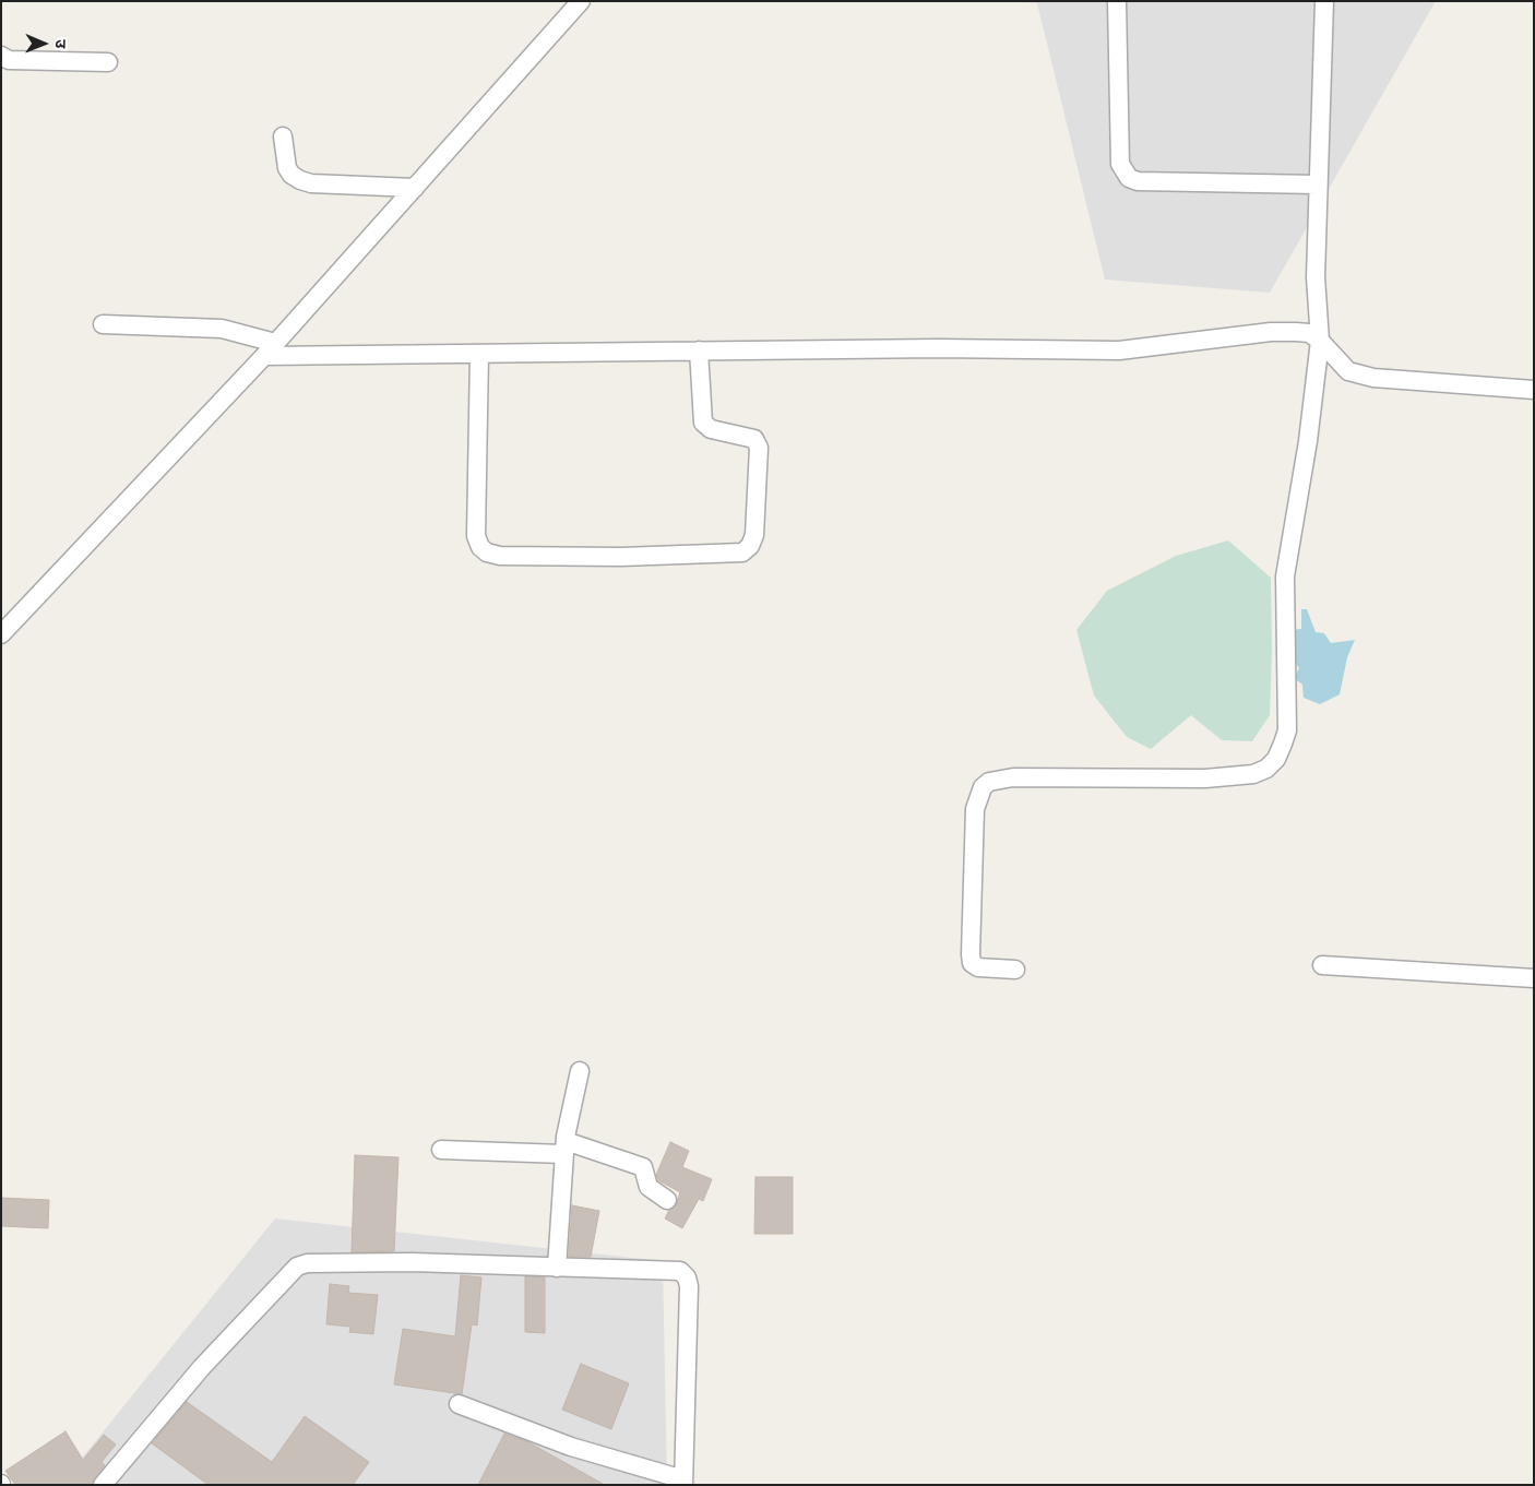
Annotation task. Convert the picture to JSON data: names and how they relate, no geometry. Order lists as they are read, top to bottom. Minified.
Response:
{"north":"right"}
